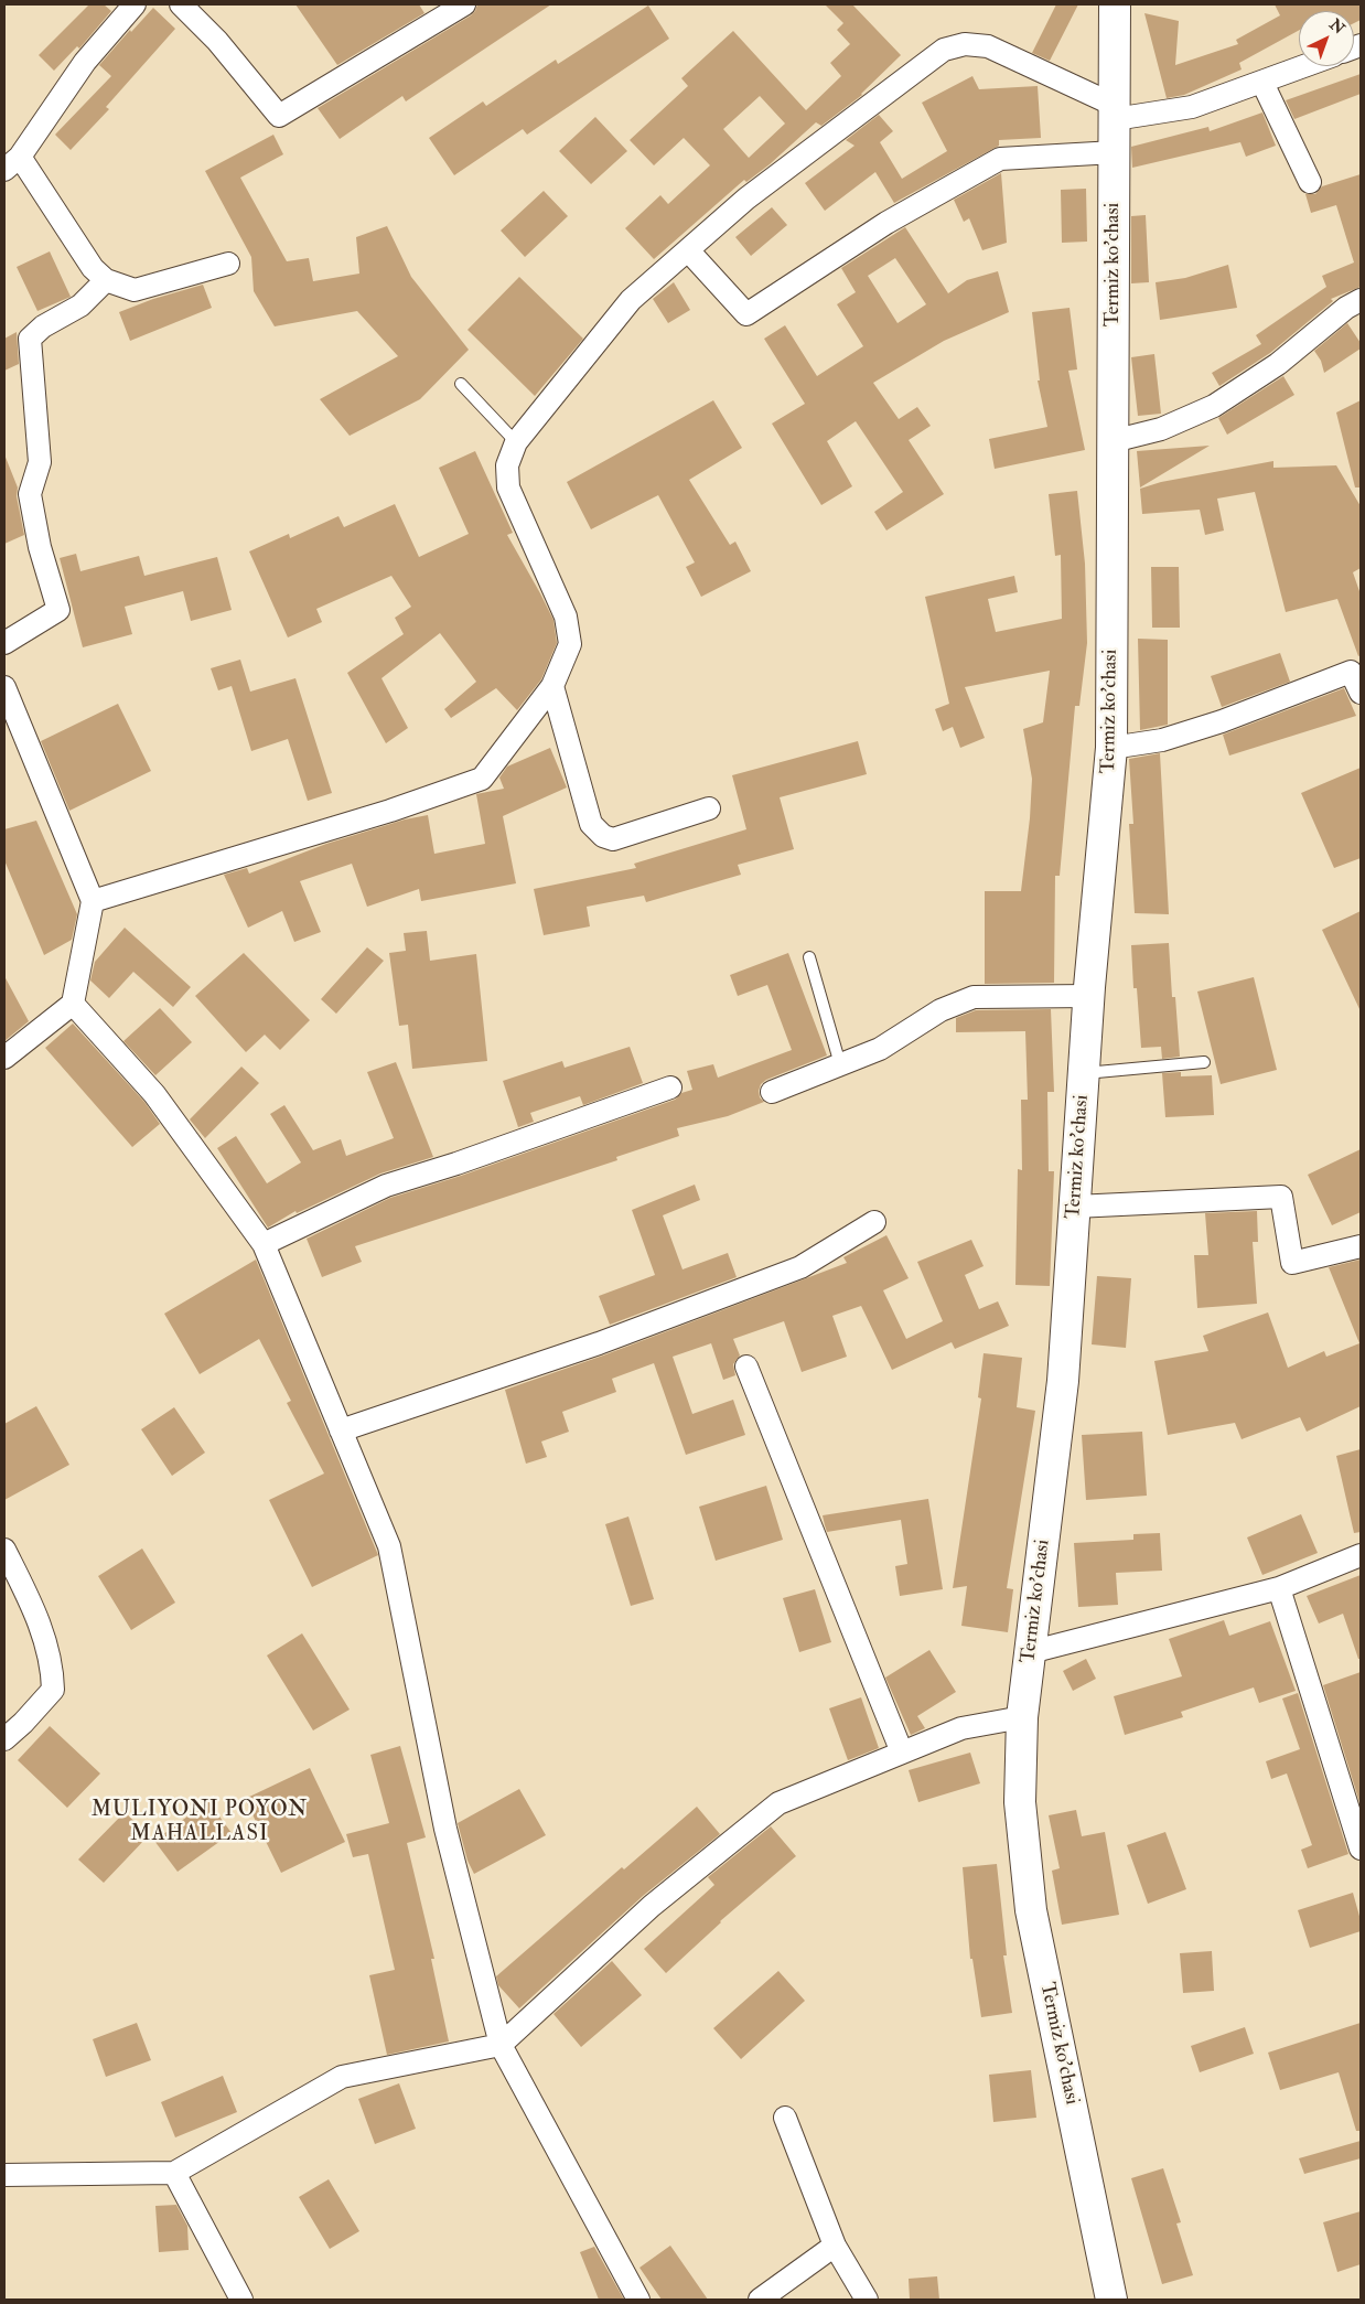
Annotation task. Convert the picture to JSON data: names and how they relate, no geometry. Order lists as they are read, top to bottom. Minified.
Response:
{"streets":{"main road":["Termiz ko'chasi"]},"districts":["MULIYONI POYON MAHALLASI"],"north":"top right"}
